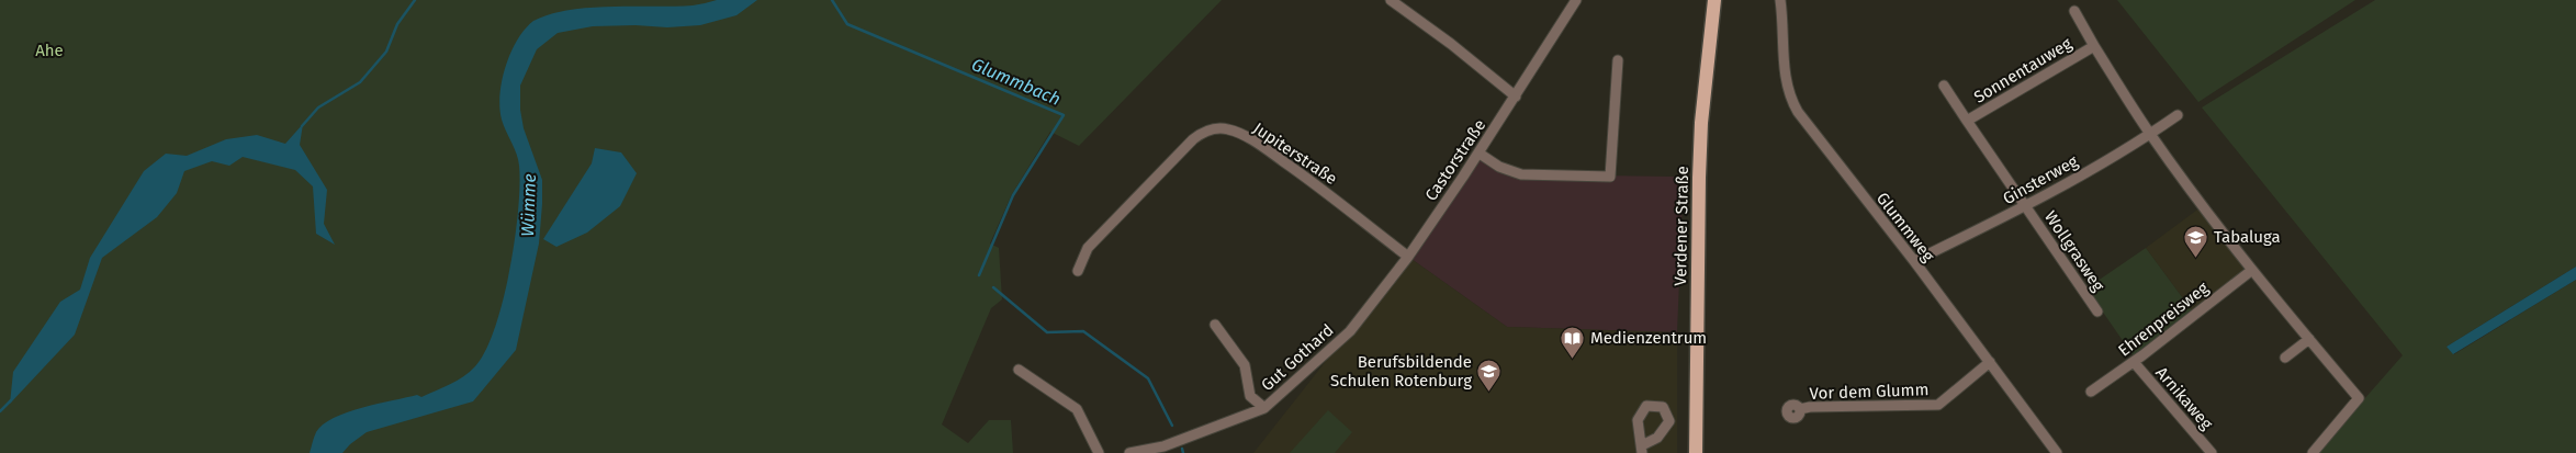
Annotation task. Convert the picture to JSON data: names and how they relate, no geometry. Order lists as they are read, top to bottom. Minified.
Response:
{"streets":{"main road":["Verdener Straße"],"street":["Sonnentauweg","Jupiterstraße","Castorstraße","Ginsterweg","Glummweg","Wollgrasweg","Ehrenpreisweg","Gut Gothard","Vor dem Glumm","Arnikaweg"]},"crossings":[["Sonnentauweg","Ginsterweg"],["Sonnentauweg","Wollgrasweg"],["Sonnentauweg","Ehrenpreisweg"],["Jupiterstraße","Castorstraße"],["Castorstraße","Gut Gothard"],["Ginsterweg","Glummweg"],["Ginsterweg","Wollgrasweg"],["Glummweg","Vor dem Glumm"],["Ehrenpreisweg","Arnikaweg"]],"water":["Glummbach","Wümme"],"parks":["Ahe"],"places":{"school or university":["Tabaluga","Berufsbildende Schulen Rotenburg"],"library":["Medienzentrum"]}}
